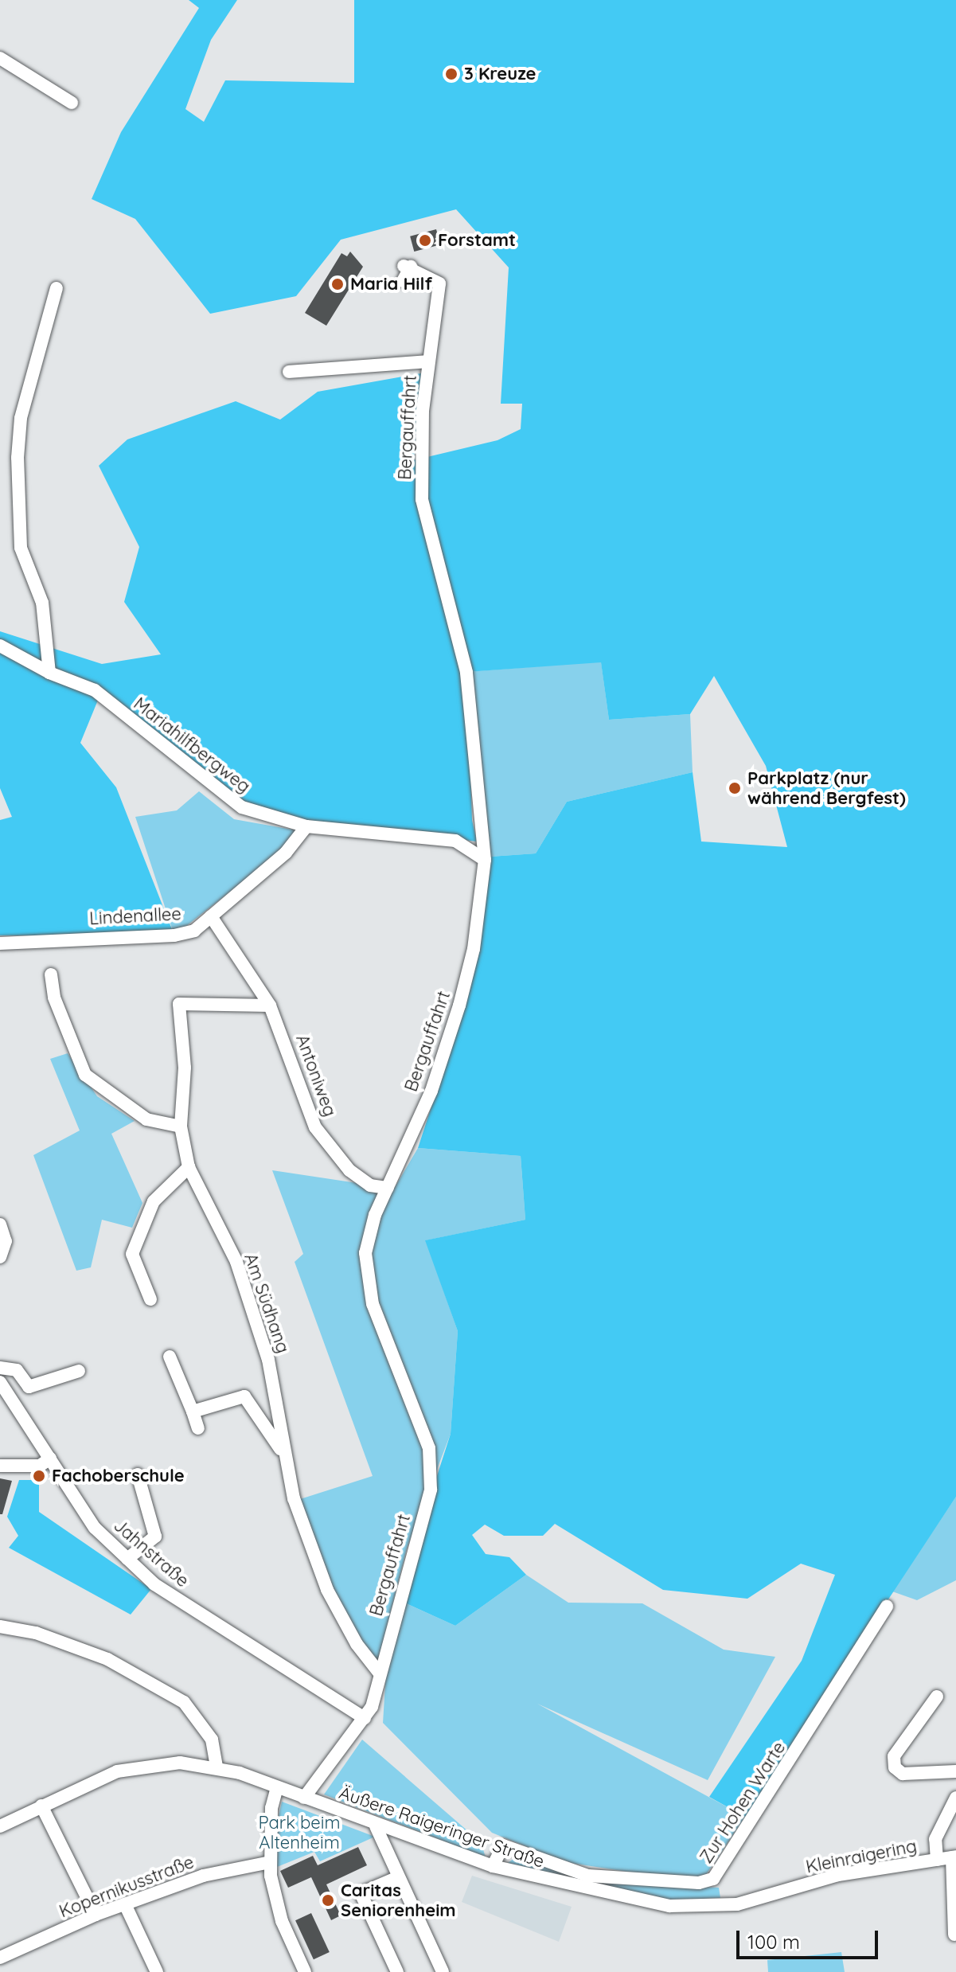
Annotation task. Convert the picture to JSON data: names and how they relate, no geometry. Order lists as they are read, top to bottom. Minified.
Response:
{"streets":{"street":["Bergauffahrt","Mariahilfbergweg","Lindenallee","Antoniweg","Am Südhang","Jahnstraße","Zur Hohen Warte","Äußere Raigeringer Straße","Kleinraigering","Kopernikusstraße"]},"crossings":[["Bergauffahrt","Mariahilfbergweg"],["Bergauffahrt","Antoniweg"],["Bergauffahrt","Am Südhang"],["Bergauffahrt","Jahnstraße"],["Bergauffahrt","Äußere Raigeringer Straße"],["Mariahilfbergweg","Lindenallee"],["Lindenallee","Antoniweg"],["Antoniweg","Am Südhang"],["Zur Hohen Warte","Äußere Raigeringer Straße"],["Äußere Raigeringer Straße","Kleinraigering"]],"parks":["Park beim Altenheim"],"places":["3 Kreuze","Forstamt","Maria Hilf","Parkplatz (nur während Bergfest)","Fachoberschule","Caritas Seniorenheim"],"scale_bar":"100 m"}
